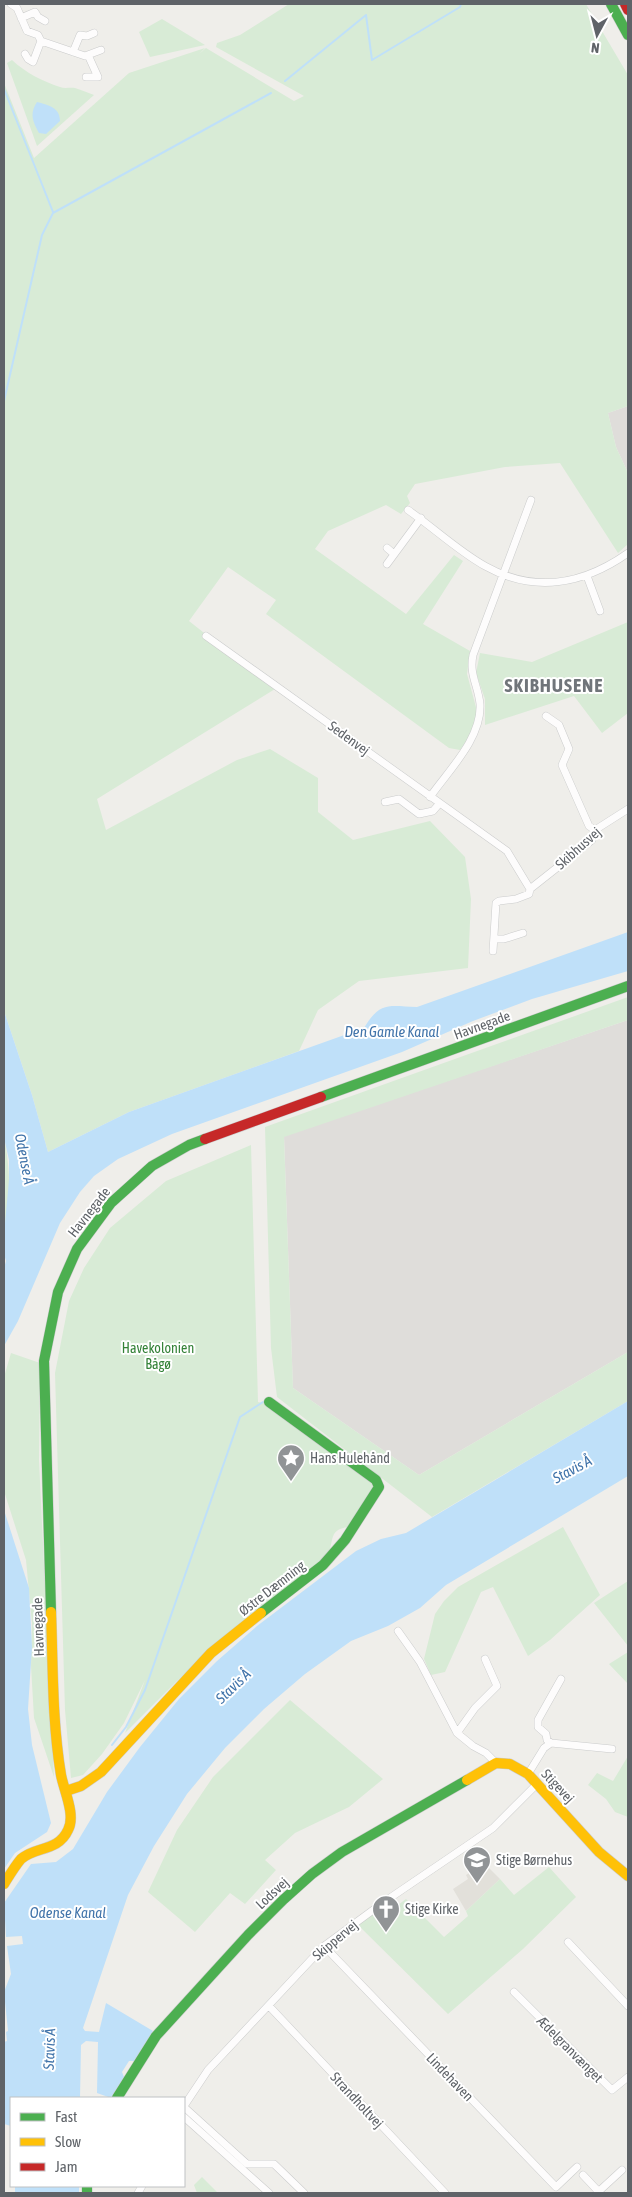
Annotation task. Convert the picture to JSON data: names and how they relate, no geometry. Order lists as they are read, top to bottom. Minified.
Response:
{"streets":{"street":["Sedenvej","Skibhusvej","Havnegade","Østre Dæmning","Stigevej","Lodsvej","Skippervej","Ædelgranvænget","Lindehaven","Strandholtvej"]},"crossings":[["Havnegade","Østre Dæmning"],["Stigevej","Lodsvej"],["Stigevej","Skippervej"],["Skippervej","Lindehaven"],["Skippervej","Strandholtvej"]],"districts":["SKIBHUSENE"],"water":["Den Gamle Kanal","Odense Å","Stavis Å","Odense Kanal"],"parks":["Havekolonien Bågø"],"places":{"place":["Hans Hulehånd"],"school or university":["Stige Børnehus"],"church":["Stige Kirke"]},"legend":["Fast","Slow","Jam"],"north":"bottom"}
